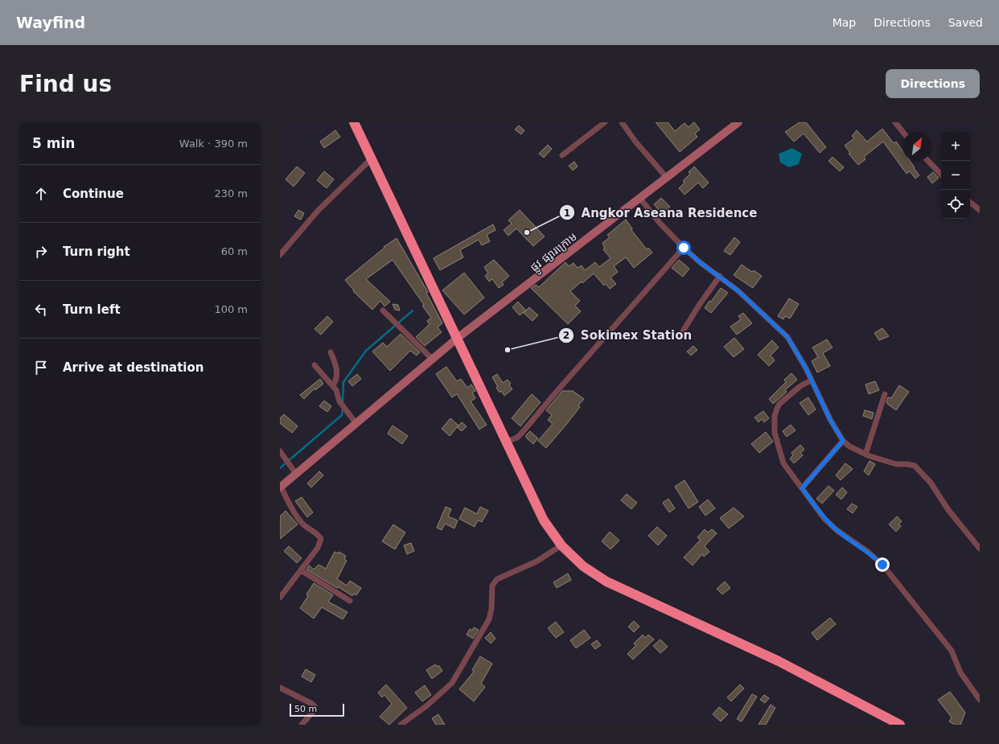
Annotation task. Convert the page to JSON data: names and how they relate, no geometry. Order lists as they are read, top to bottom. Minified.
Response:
{"streets":{"main road":["ផ្លូវ ផ្សារក្រោម"]},"places":["Angkor Aseana Residence","Sokimex Station"],"scale_bar":"50 m","north":"top right","page":{"header":"Wayfind","nav":["Map","Directions","Saved"],"buttons":"Directions","title":"Find us","heading":["5 min","Walk · 390 m"],"map_buttons":["+","−"],"list":[["Continue","230 m"],["Turn right","60 m"],["Turn left","100 m"],"Arrive at destination"],"scale":"50 m"}}
